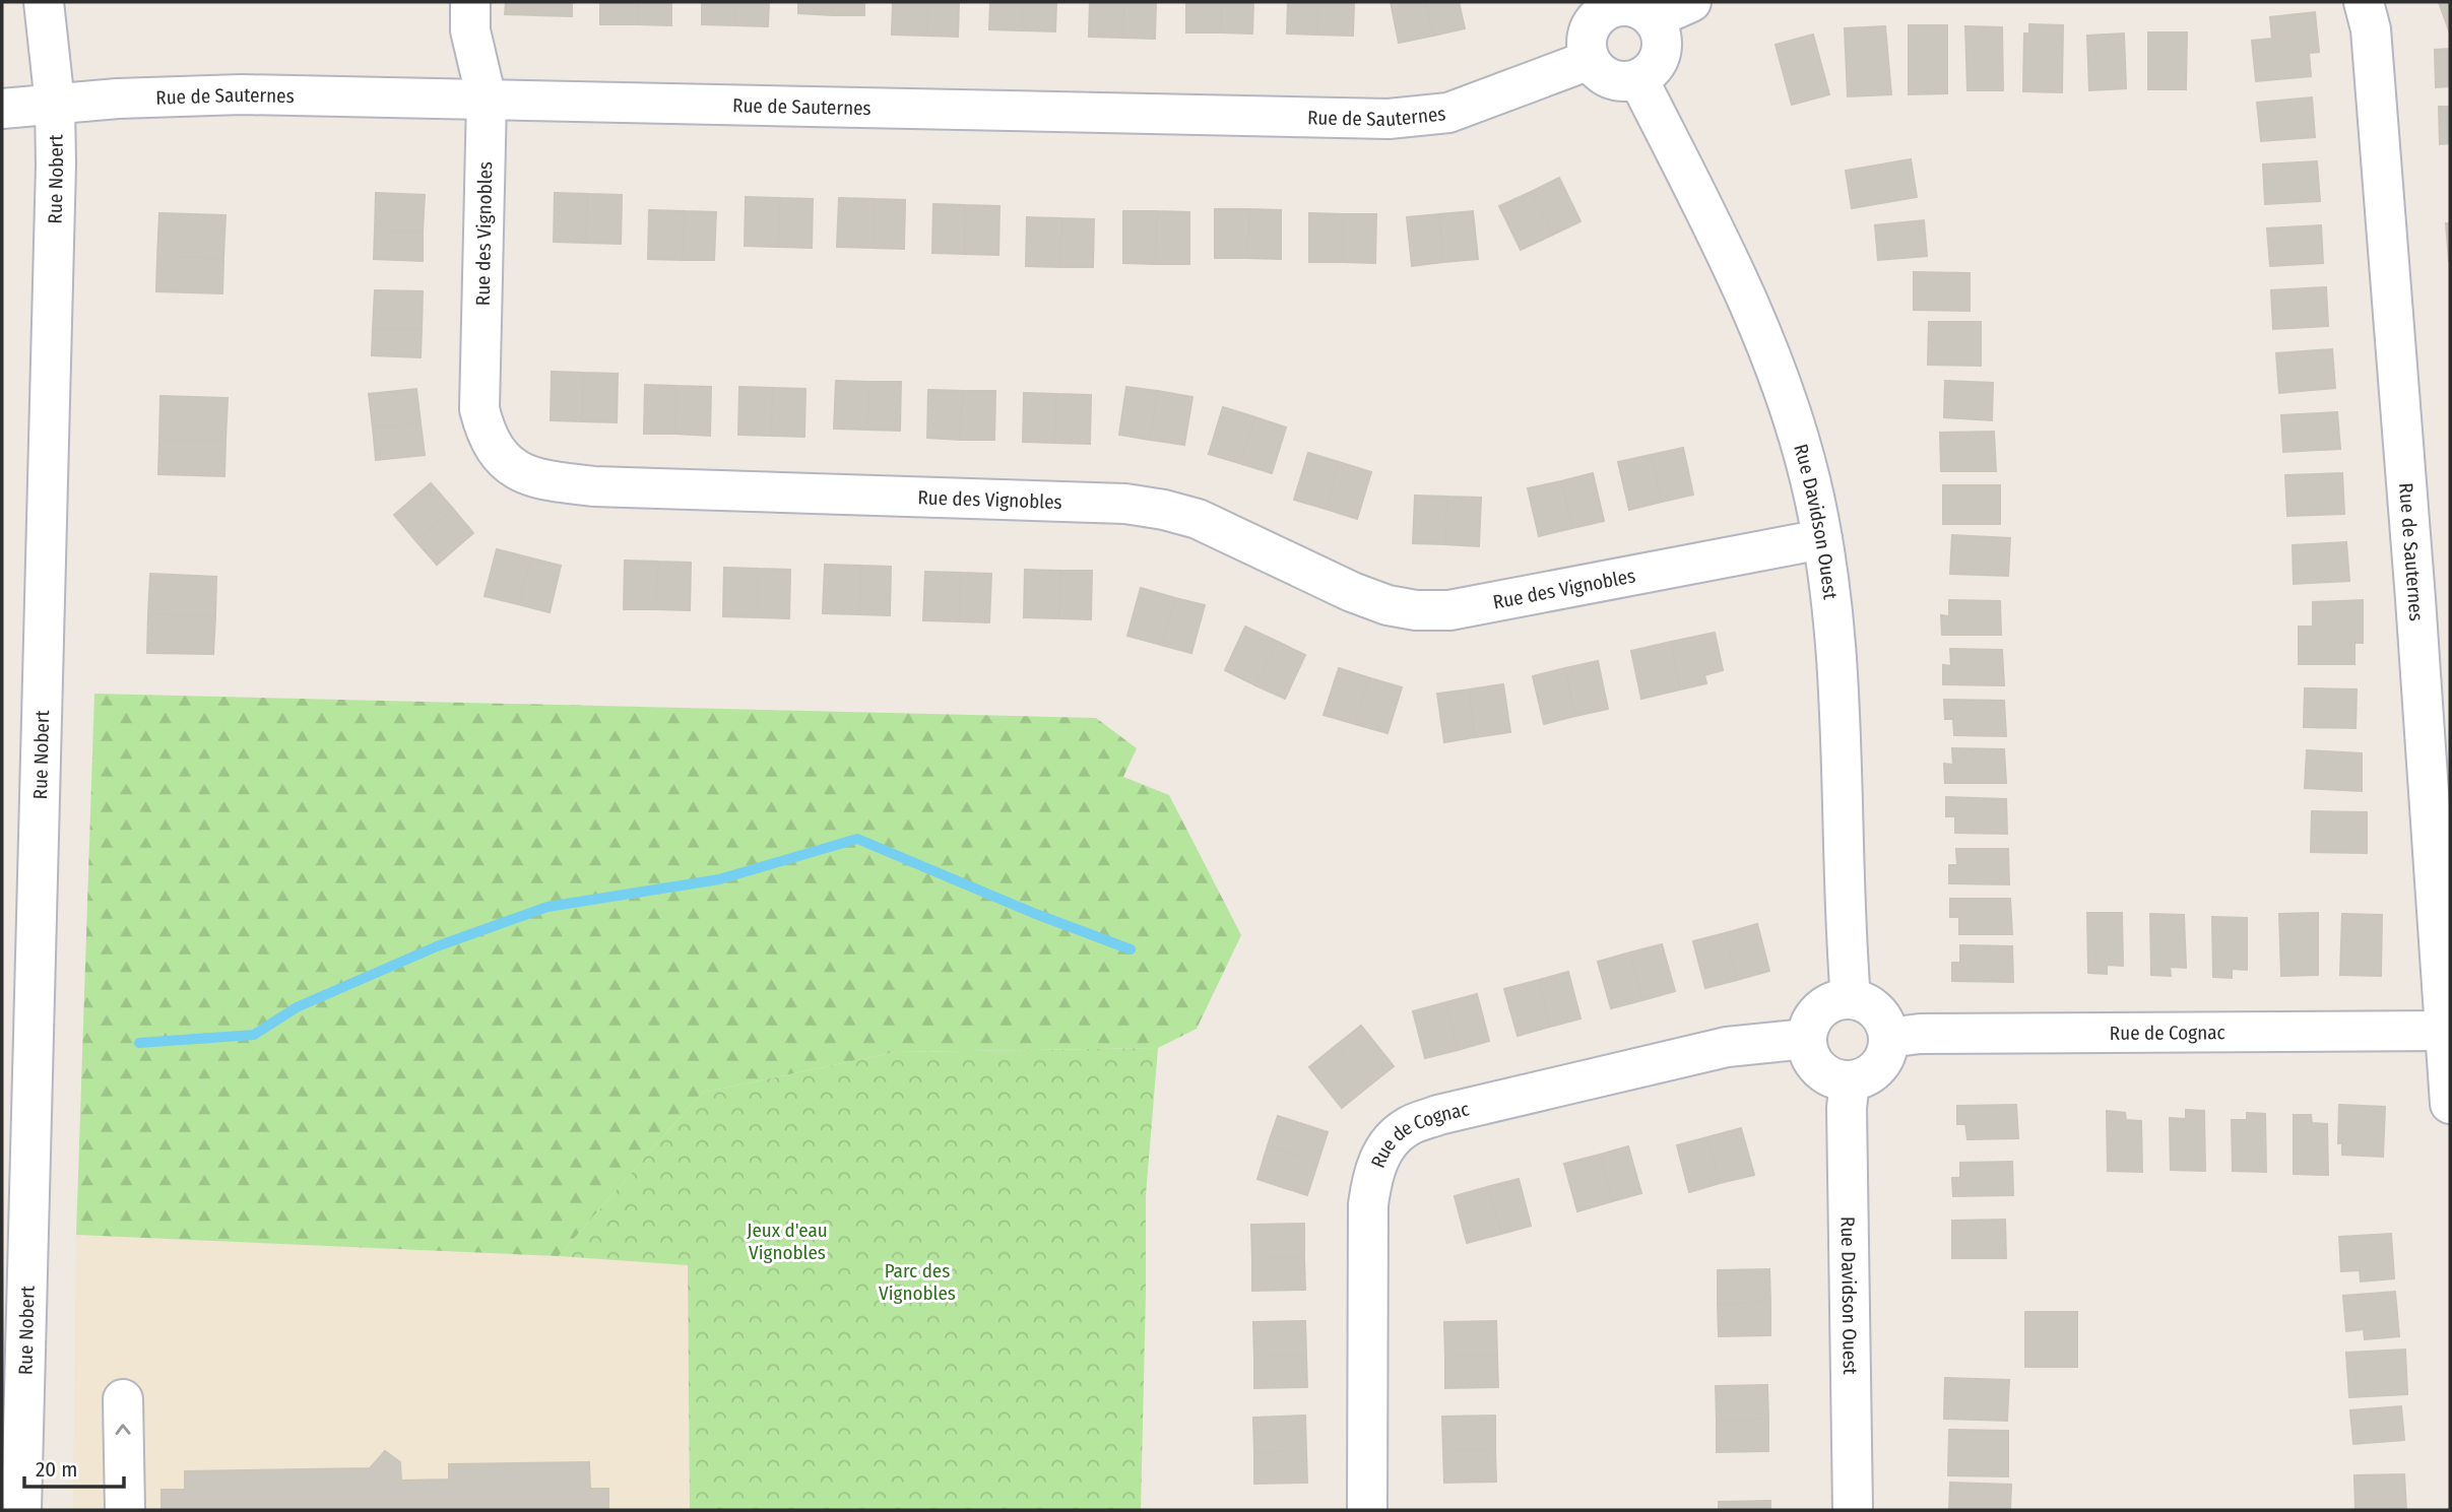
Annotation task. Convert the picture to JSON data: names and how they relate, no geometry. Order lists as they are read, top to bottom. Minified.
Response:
{"streets":{"street":["Rue de Sauternes","Rue Nobert","Rue des Vignobles","Rue Davidson Ouest","Rue de Cognac"]},"crossings":[["Rue de Sauternes","Rue Nobert"],["Rue de Sauternes","Rue des Vignobles"],["Rue de Sauternes","Rue Davidson Ouest"],["Rue de Sauternes","Rue de Cognac"],["Rue des Vignobles","Rue Davidson Ouest"],["Rue Davidson Ouest","Rue de Cognac"]],"parks":["Jeux d'eau Vignobles","Parc des Vignobles"],"scale_bar":"20 m"}
